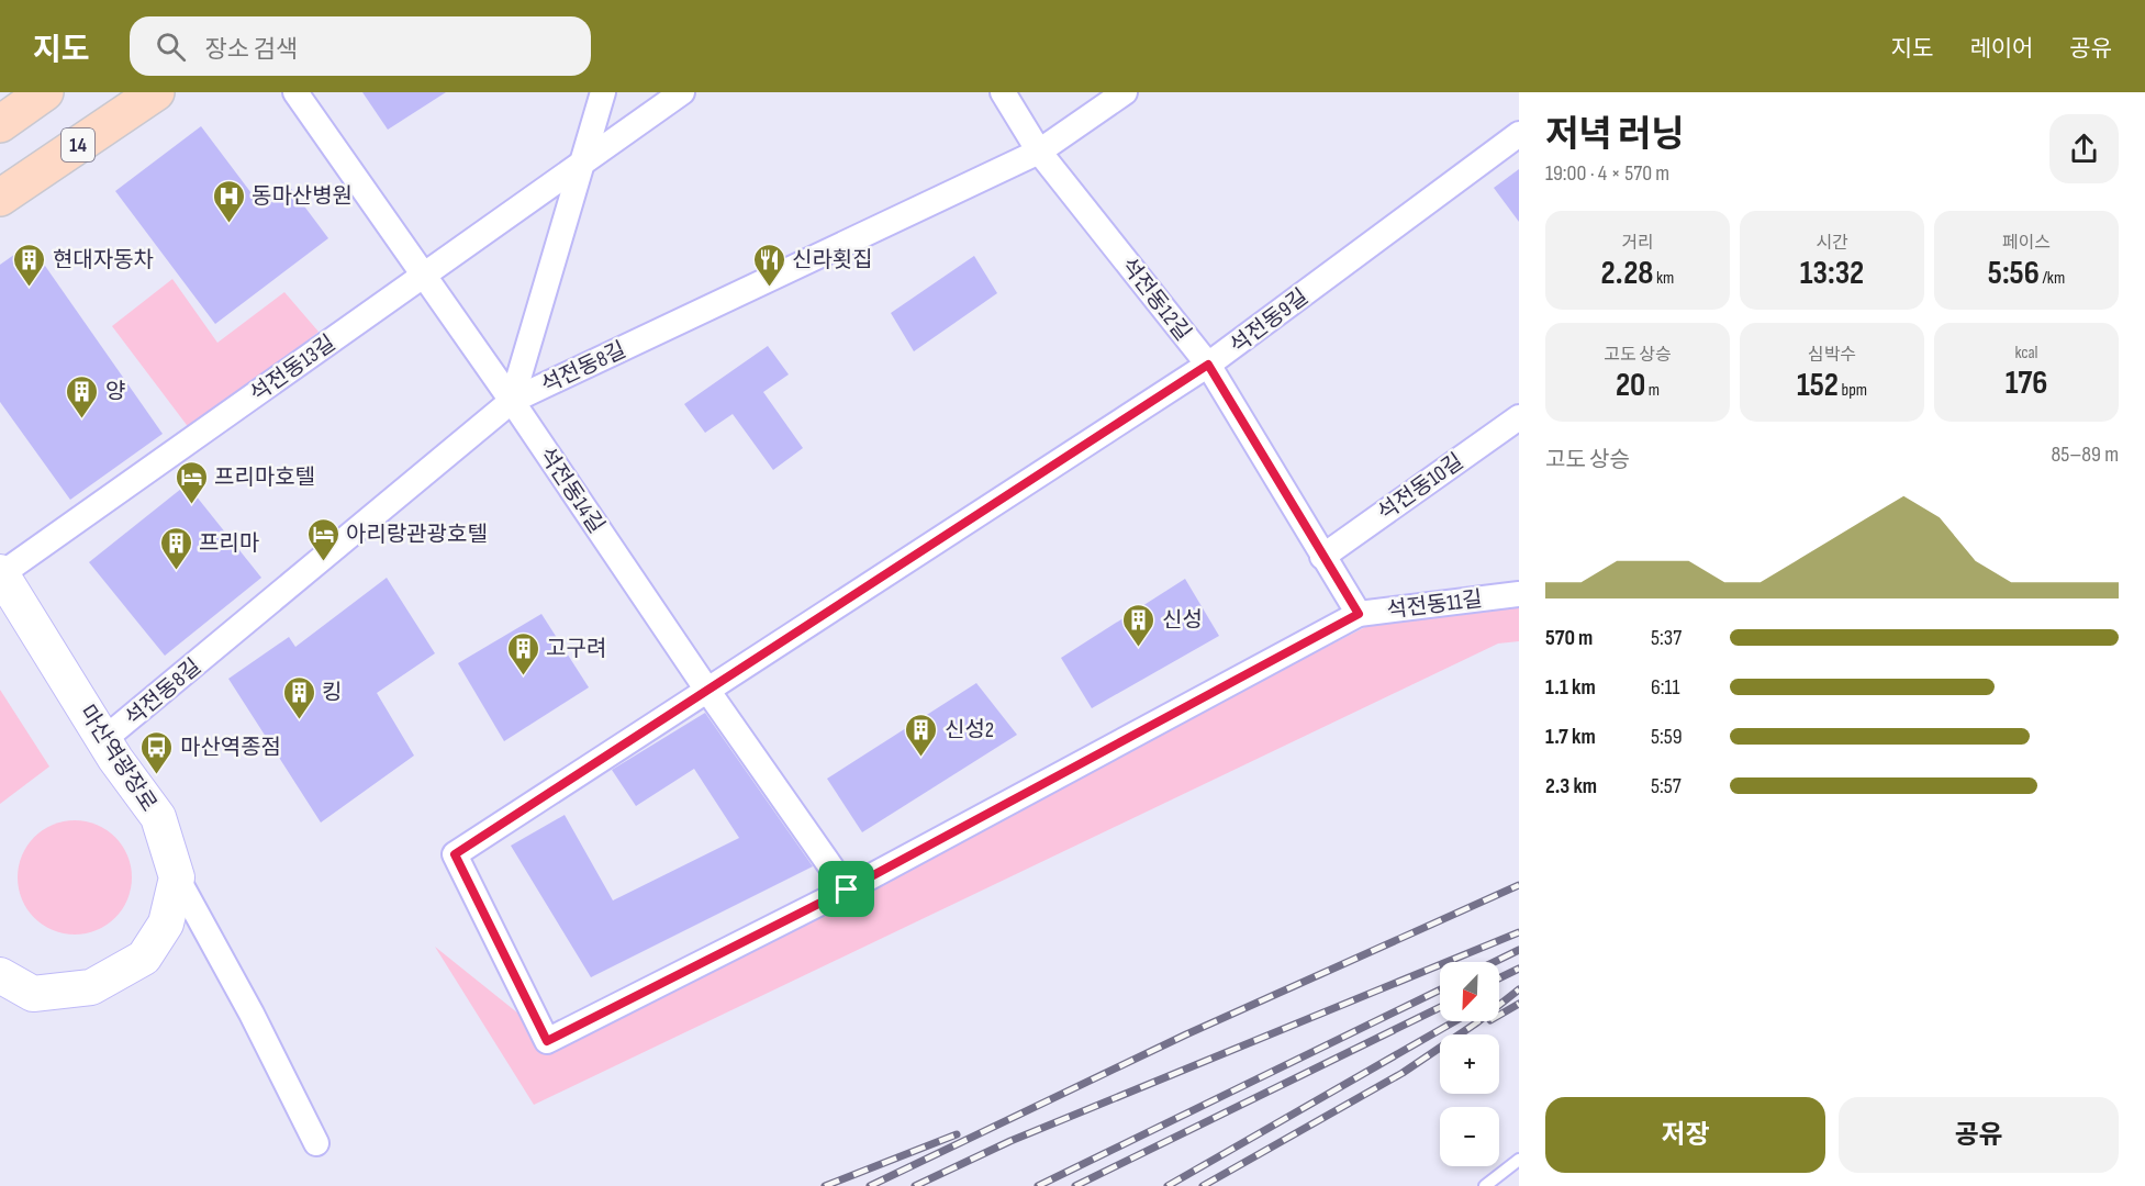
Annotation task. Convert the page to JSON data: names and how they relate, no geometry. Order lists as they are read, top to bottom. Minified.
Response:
{"streets":{"main road":["14","마산역광장로"],"street":["석전동12길","석전동9길","석전동8길","석전동13길","석전동10길","석전동14길","석전동11길"]},"crossings":[["석전동12길","석전동9길"],["석전동12길","석전동8길"],["석전동12길","석전동10길"],["석전동12길","석전동11길"],["석전동9길","석전동14길"],["석전동9길","석전동11길"],["석전동8길","석전동14길"],["석전동8길","마산역광장로"],["석전동13길","석전동14길"],["석전동13길","마산역광장로"],["석전동14길","석전동11길"]],"places":{"hospital":["동마산병원"],"building":["현대자동차","양","프리마","신성","고구려","킹","신성2"],"restaurant":["신라횟집"],"hotel":["프리마호텔","아리랑관광호텔"],"bus stop":["마산역종점"]},"north":"bottom left","page":{"header":"지도","search":"장소 검색","nav":["지도","레이어","공유"],"heading":["저녁 러닝","19:00 · 4 × 570 m"],"stats":[["거리","2.28 km"],["시간","13:32"],["페이스","5:56 /km"],["고도 상승","20 m"],["심박수","152 bpm"],["kcal","176"]],"chart":["고도 상승","85–89 m"],"list":[{"name":"570 m","note":"5:37"},{"name":"1.1 km","note":"6:11"},{"name":"1.7 km","note":"5:59"},{"name":"2.3 km","note":"5:57"}],"map_buttons":["+","−"],"buttons":["저장","공유"]}}
